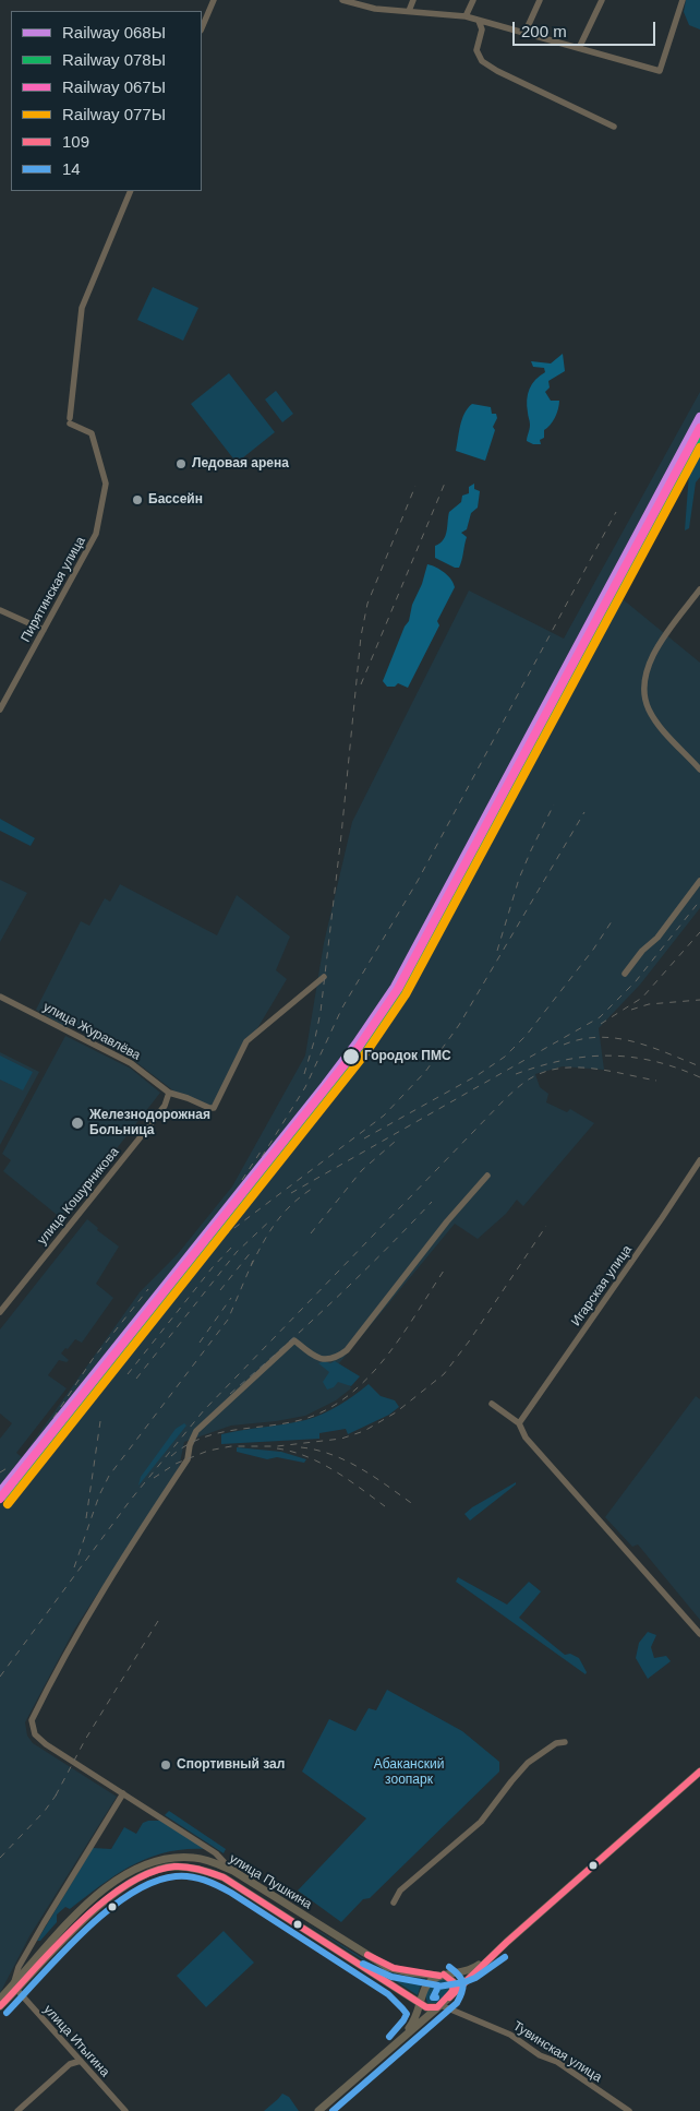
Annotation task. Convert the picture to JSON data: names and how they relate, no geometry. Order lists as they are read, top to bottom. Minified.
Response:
{"streets":{"main road":["улица Пушкина"],"street":["Пирятинская улица","улица Журавлёва","улица Кошурникова","Игарская улица","улица Итыгина","Тувинская улица"]},"crossings":[["улица Журавлёва","улица Кошурникова"],["улица Пушкина","улица Итыгина"]],"parks":["Абаканский зоопарк"],"places":["Ледовая арена","Бассейн","Городок ПМС","Железнодорожная Больница","Спортивный зал"],"lines":["rail line 068Ы","rail line 067Ы","rail line 078Ы","rail line 077Ы","transit line 109","transit line 14"],"legend":["Railway 068Ы","Railway 078Ы","Railway 067Ы","Railway 077Ы","109","14"],"scale_bar":"200 m"}
